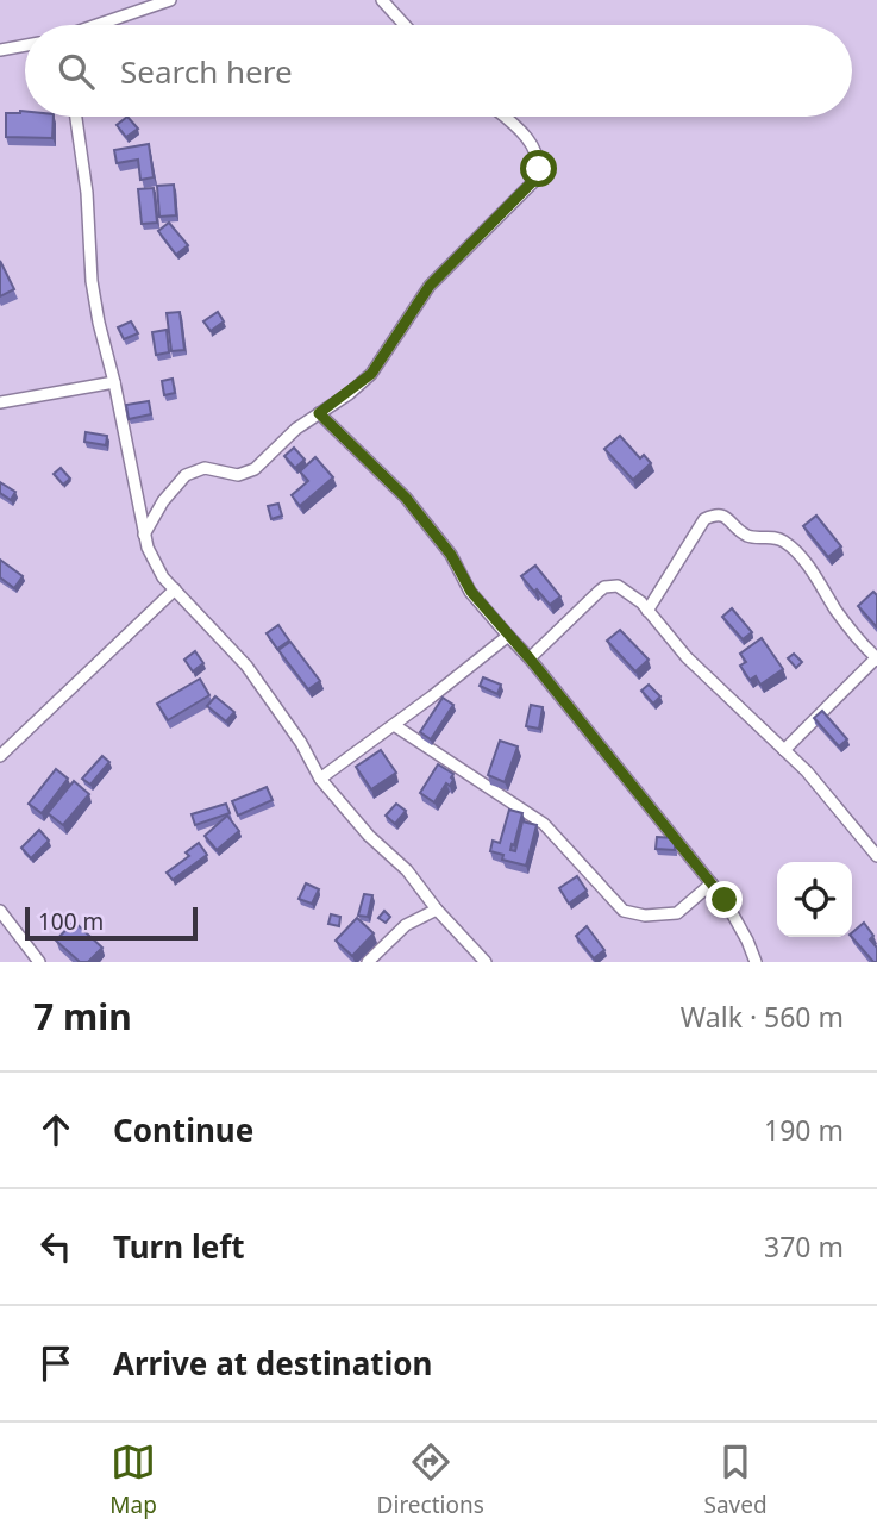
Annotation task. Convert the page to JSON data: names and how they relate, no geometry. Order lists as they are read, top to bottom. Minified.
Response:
{"scale_bar":"100 m","page":{"search":"Search here","scale":"100 m","heading":["7 min","Walk · 560 m"],"list":[["Continue","190 m"],["Turn left","370 m"],"Arrive at destination"],"nav":["Map","Directions","Saved"]}}
